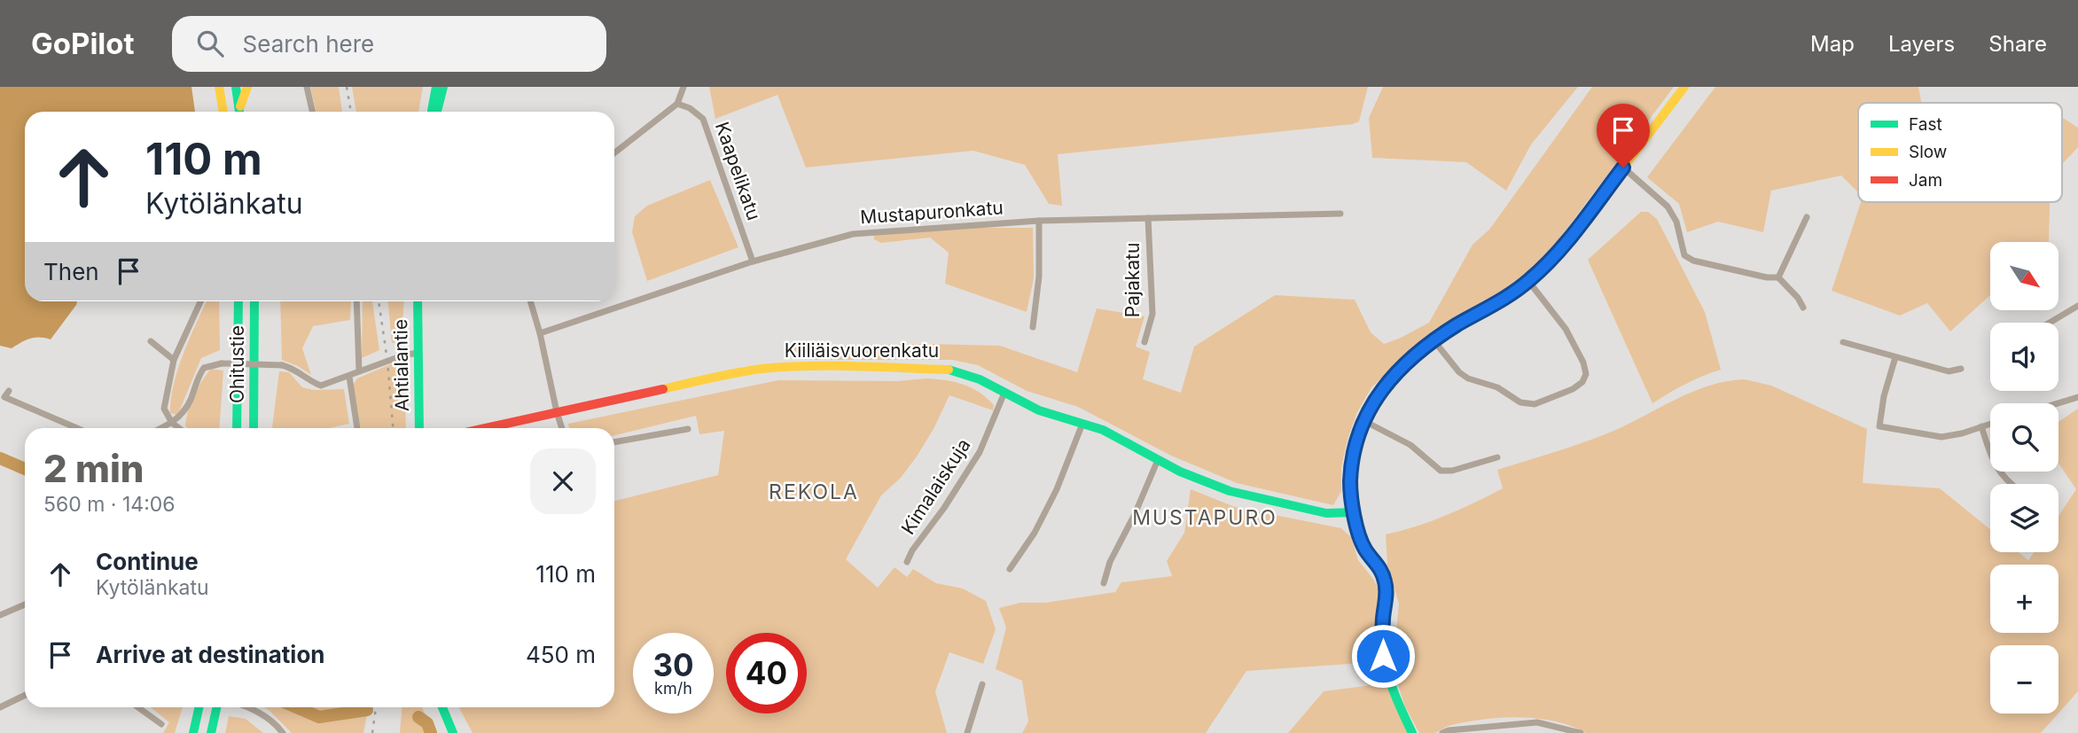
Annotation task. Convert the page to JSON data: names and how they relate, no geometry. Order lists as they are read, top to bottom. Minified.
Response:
{"streets":{"main road":["Kiiliäisvuorenkatu","Ohitustie","Ahtialantie"],"street":["Kaapelikatu","Mustapuronkatu","Pajakatu","Kimalaiskuja"]},"crossings":[["Kaapelikatu","Mustapuronkatu"],["Mustapuronkatu","Pajakatu"],["Kiiliäisvuorenkatu","Kimalaiskuja"]],"districts":["REKOLA","MUSTAPURO"],"legend":["Fast","Slow","Jam"],"north":"bottom right","page":{"header":"GoPilot","search":"Search here","nav":["Map","Layers","Share"],"turn":["110 m","Kytölänkatu"],"map_buttons":["+","−"],"then":"Then","heading":["2 min","560 m · 14:06"],"list":[{"name":"Continue","note":"Kytölänkatu","value":"110 m"},{"name":"Arrive at destination","value":"450 m"}],"speed":"30 km/h","limit":"40"}}
